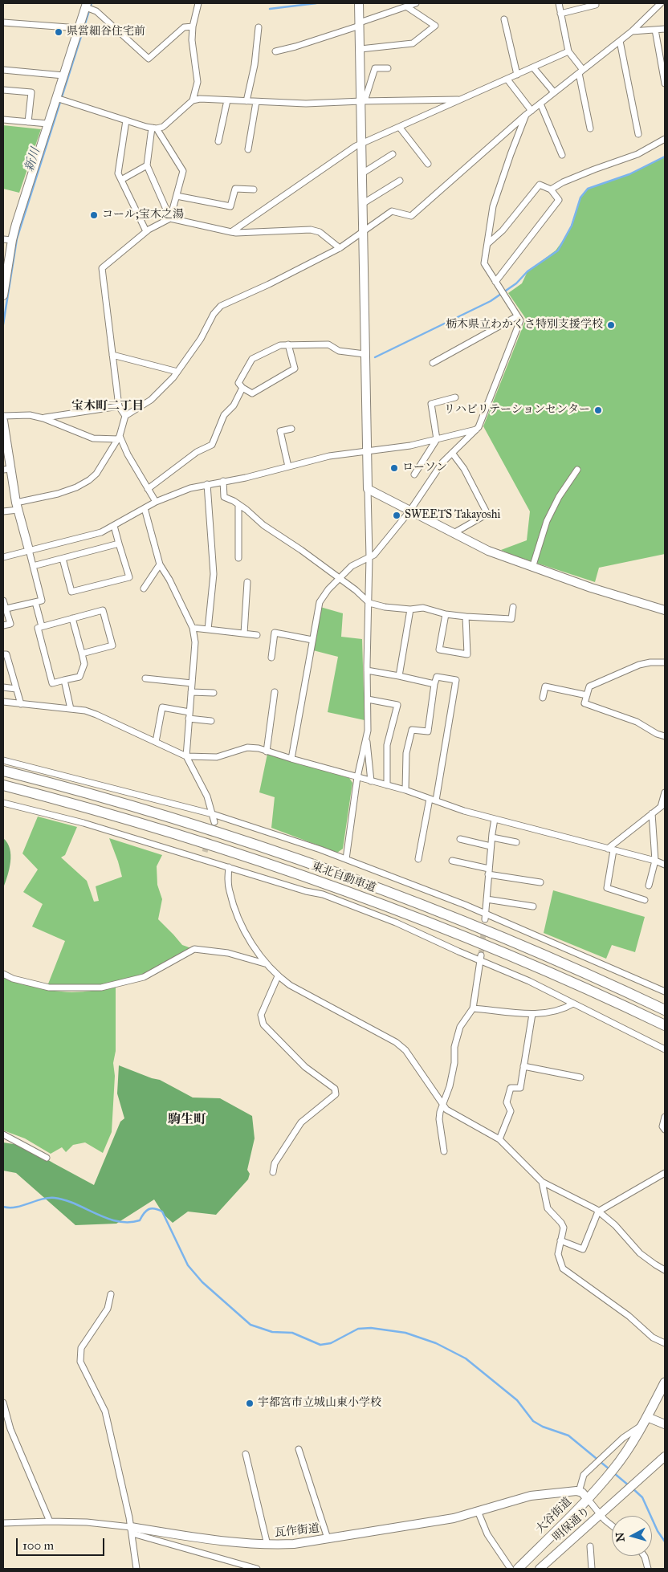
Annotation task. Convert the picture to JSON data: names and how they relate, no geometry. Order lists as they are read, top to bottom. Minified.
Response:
{"streets":{"highway":["東北自動車道"],"main road":["大谷街道"],"street":["明保通り","瓦作街道"]},"districts":["宝木町二丁目","駒生町"],"water":["新川"],"places":["県営細谷住宅前","コール;宝木之湯","栃木県立わかくさ特別支援学校","リハビリテーションセンター","ローソン","SWEETS Takayoshi","宇都宮市立城山東小学校"],"scale_bar":"100 m","north":"left"}
